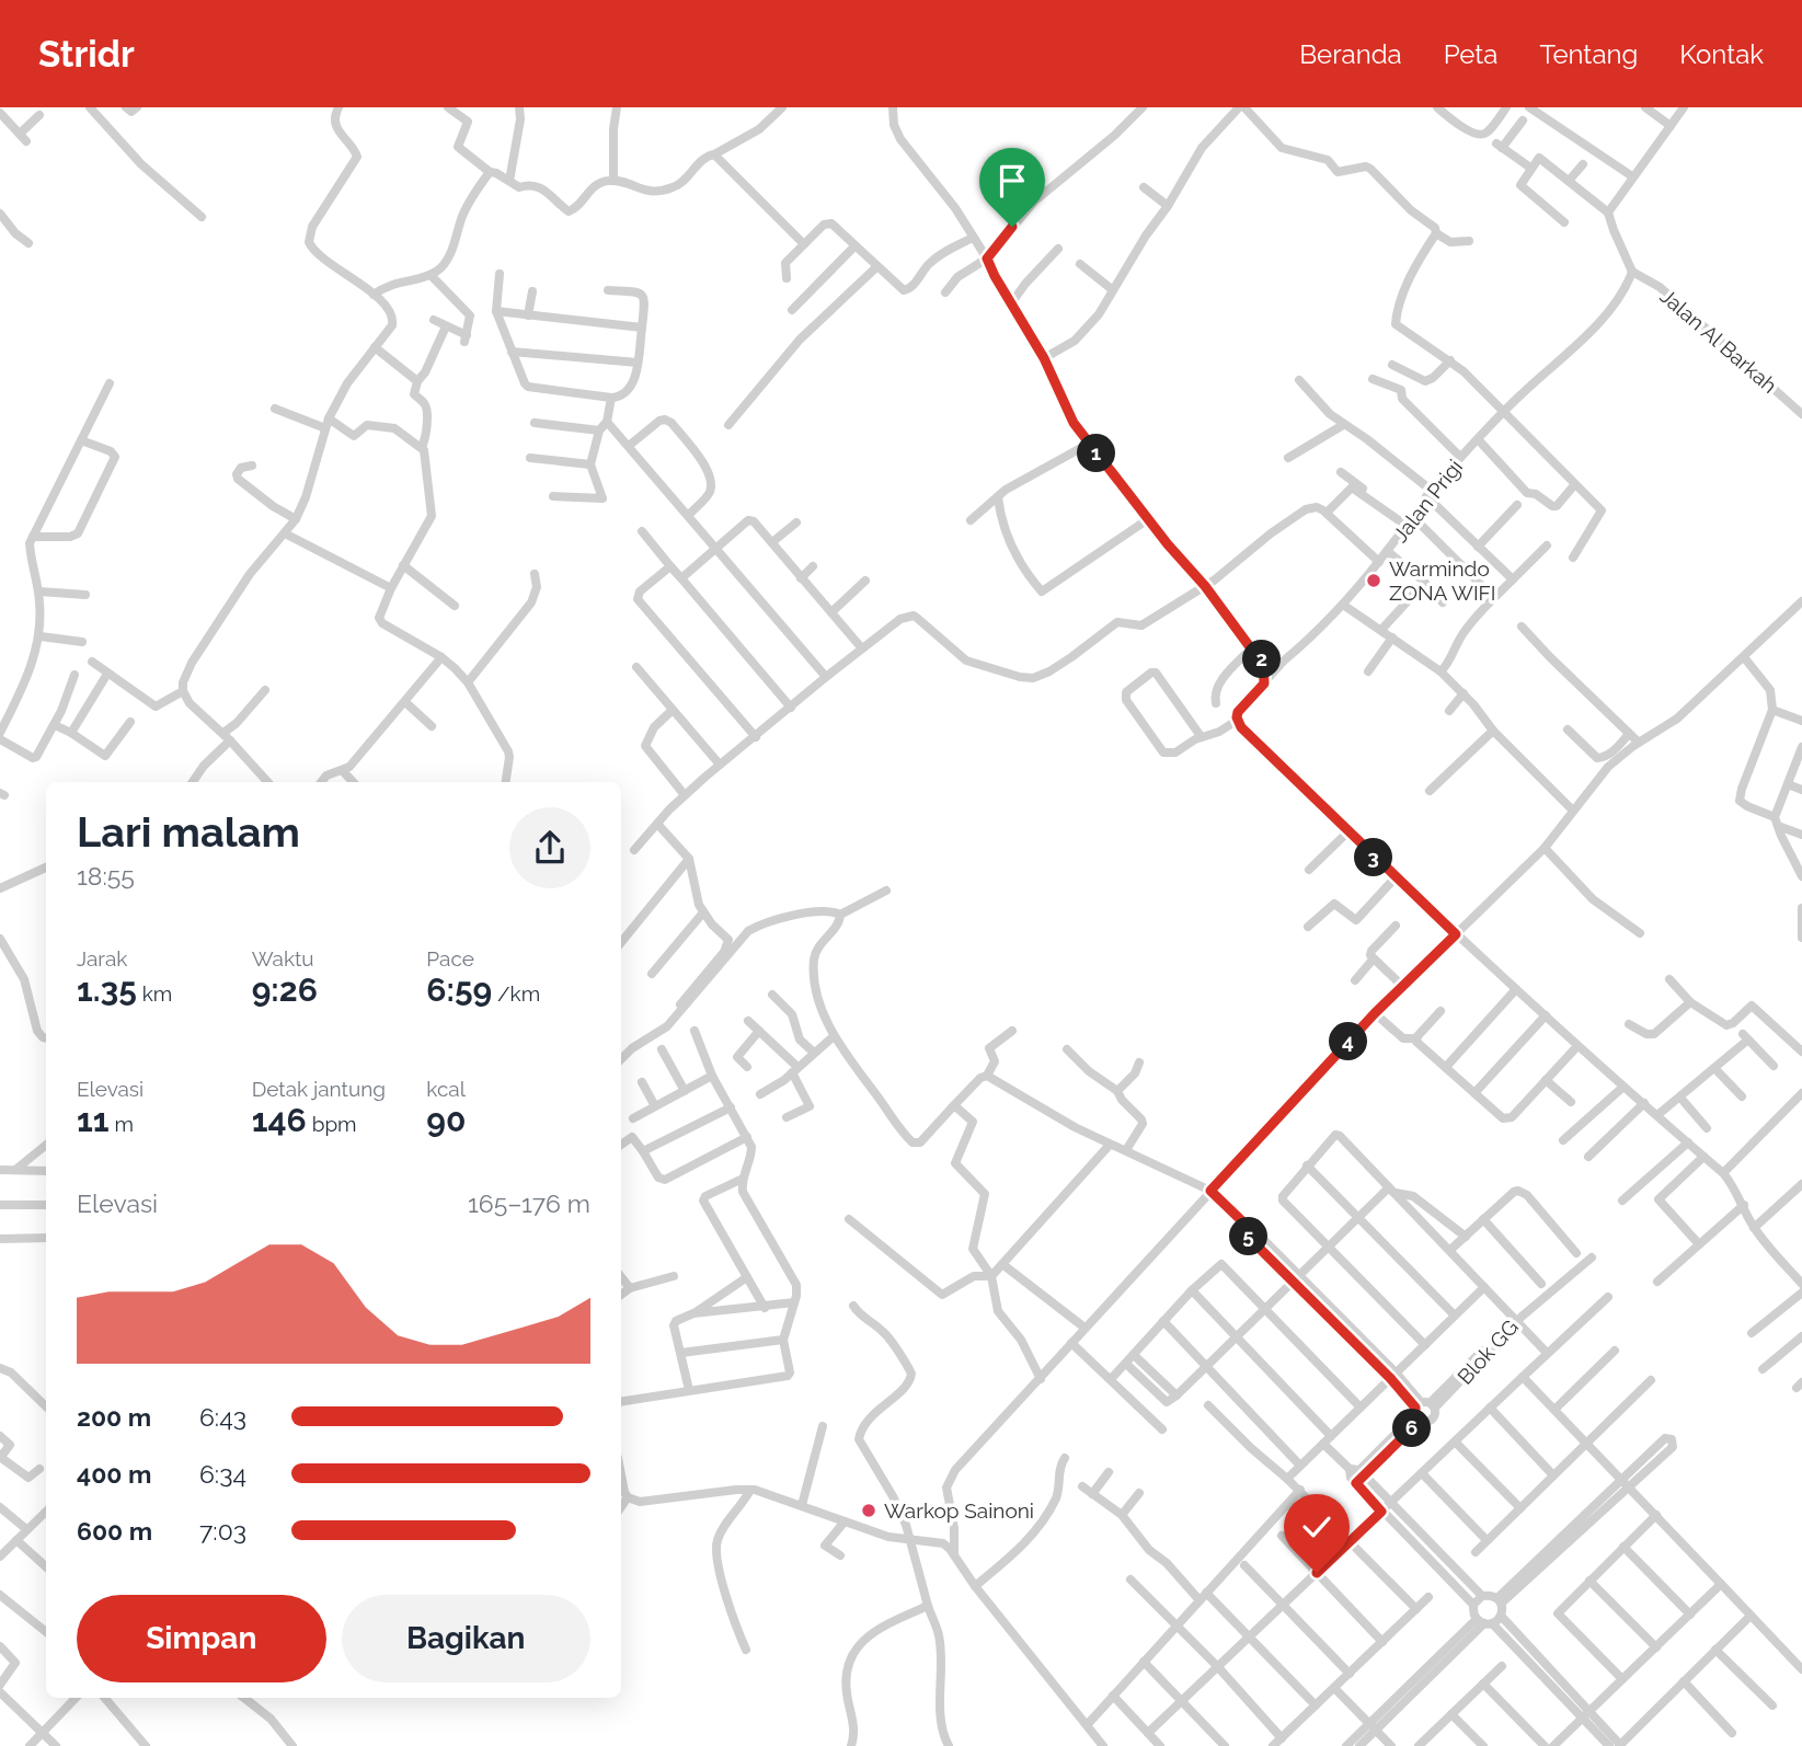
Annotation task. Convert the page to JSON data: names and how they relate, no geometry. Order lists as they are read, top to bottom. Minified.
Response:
{"streets":{"street":["Jalan Al Barkah","Jalan Prigi","Blok GG"]},"crossings":[["Jalan Al Barkah","Jalan Prigi"]],"places":["Warmindo ZONA WIFI","Warkop Sainoni"],"page":{"header":"Stridr","nav":["Beranda","Peta","Tentang","Kontak"],"pins":["1","2","3","4","5","6"],"heading":["Lari malam","18:55"],"stats":[["Jarak","1.35 km"],["Waktu","9:26"],["Pace","6:59 /km"],["Elevasi","11 m"],["Detak jantung","146 bpm"],["kcal","90"]],"chart":["Elevasi","165–176 m"],"list":[{"name":"200 m","note":"6:43"},{"name":"400 m","note":"6:34"},{"name":"600 m","note":"7:03"}],"buttons":["Simpan","Bagikan"]}}
